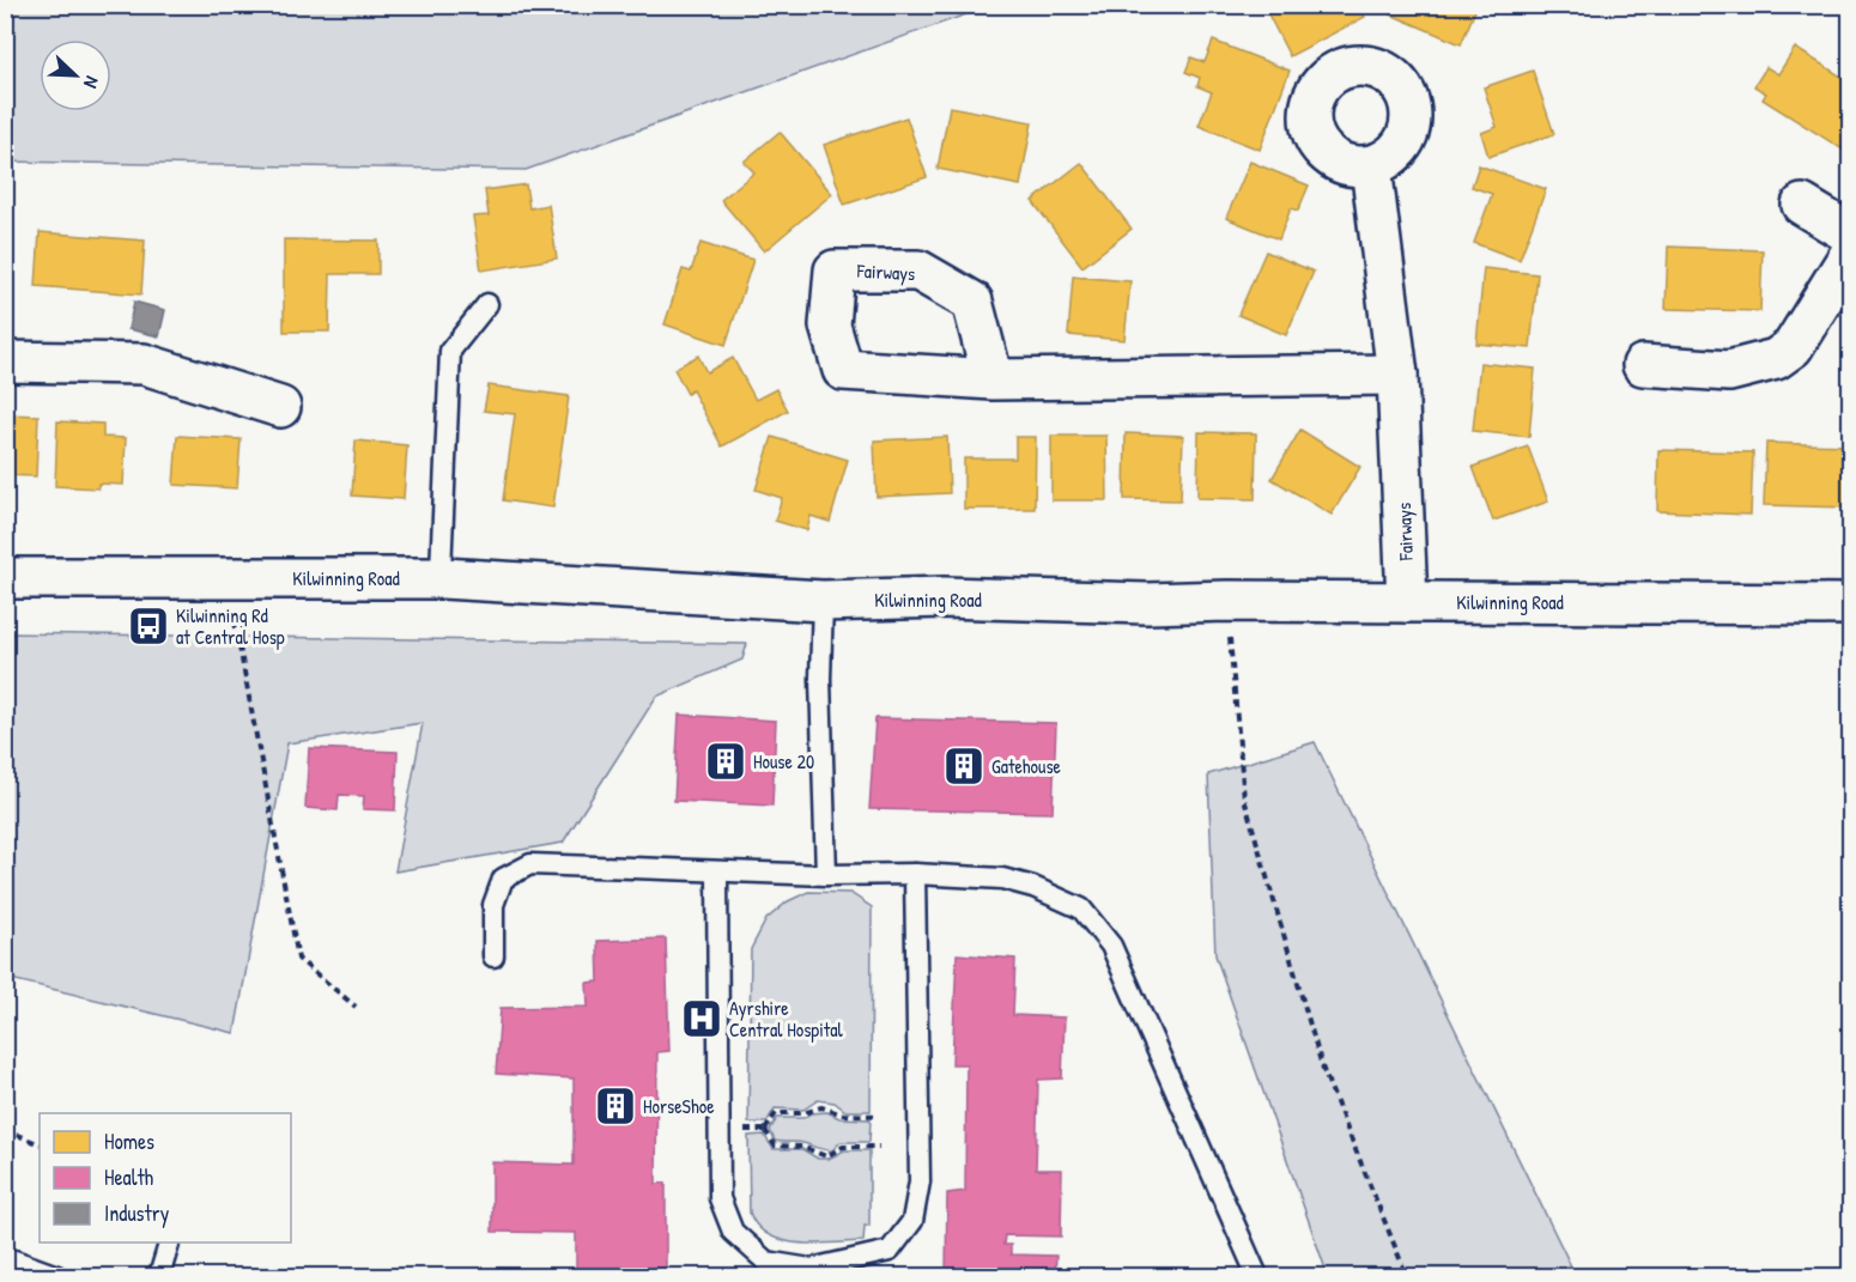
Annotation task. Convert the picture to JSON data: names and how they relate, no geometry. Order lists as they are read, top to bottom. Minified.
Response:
{"streets":{"main road":["Fairways","Kilwinning Road"]},"crossings":[["Fairways","Kilwinning Road"]],"places":{"bus stop":["Kilwinning Rd at Central Hosp"],"building":["House 20","Gatehouse","HorseShoe"],"hospital":["Ayrshire Central Hospital"]},"legend":["Homes","Health","Industry"],"north":"bottom right"}
